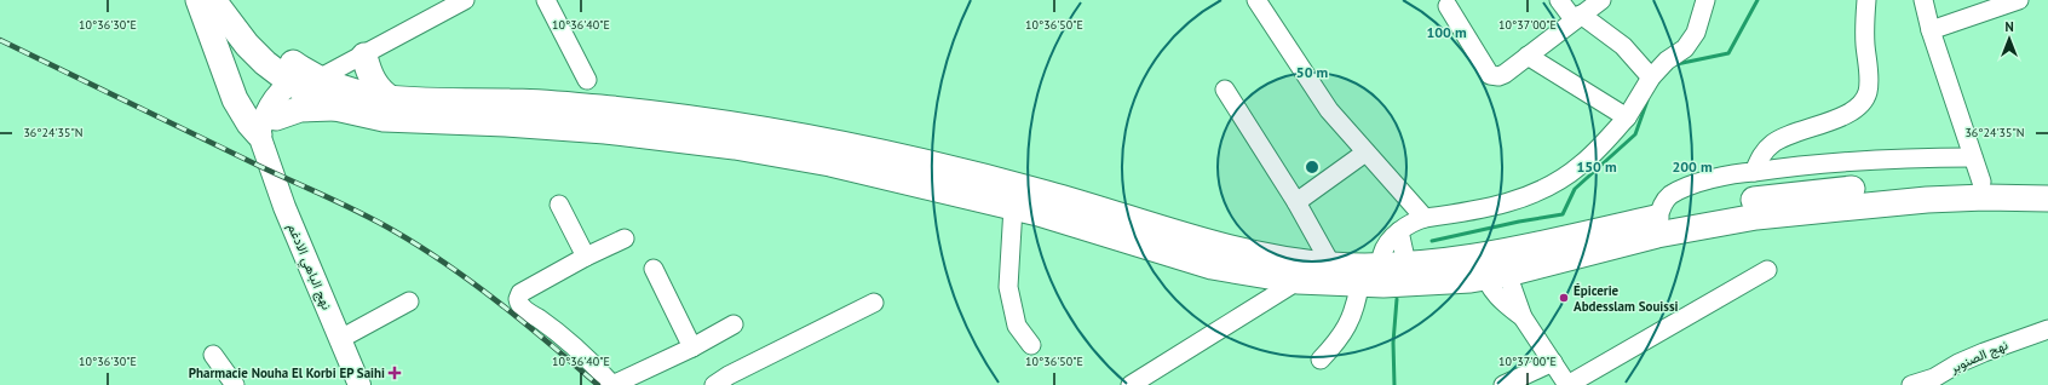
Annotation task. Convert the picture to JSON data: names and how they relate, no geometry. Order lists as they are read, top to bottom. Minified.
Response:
{"streets":{"main road":["نهج الباهي الادغم"],"street":["نهج الصنوبر"]},"places":{"other":["Épicerie Abdesslam Souissi"],"health":["Pharmacie Nouha El Korbi EP Saihi"]},"north":"top","coordinates":["10°36'30\"E","10°36'40\"E","10°36'50\"E","10°37'00\"E","36°24'35\"N"],"rings":["100 m","50 m","150 m","200 m"]}
